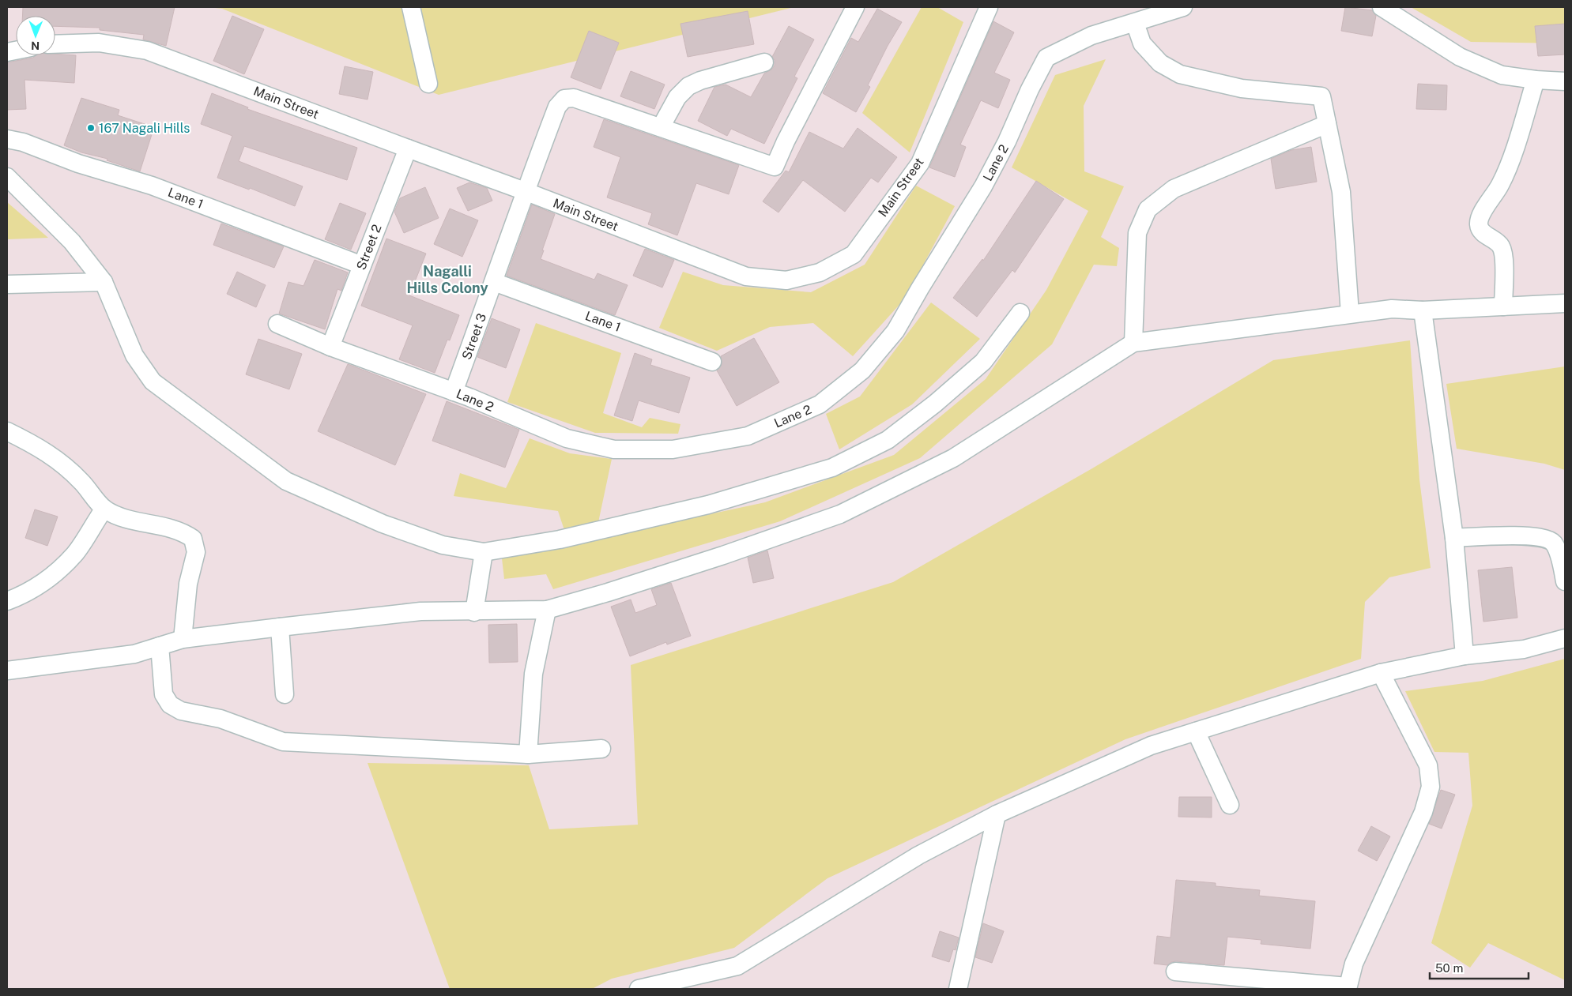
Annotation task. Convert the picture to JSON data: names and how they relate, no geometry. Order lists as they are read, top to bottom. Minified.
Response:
{"streets":{"street":["Main Street","Lane 2","Lane 1","Street 2","Street 3"]},"crossings":[["Main Street","Street 2"],["Main Street","Street 3"],["Lane 2","Street 2"],["Lane 2","Street 3"],["Lane 1","Street 2"],["Lane 1","Street 3"]],"districts":["Nagalli Hills Colony"],"places":["167 Nagali Hills"],"scale_bar":"50 m","north":"bottom"}
